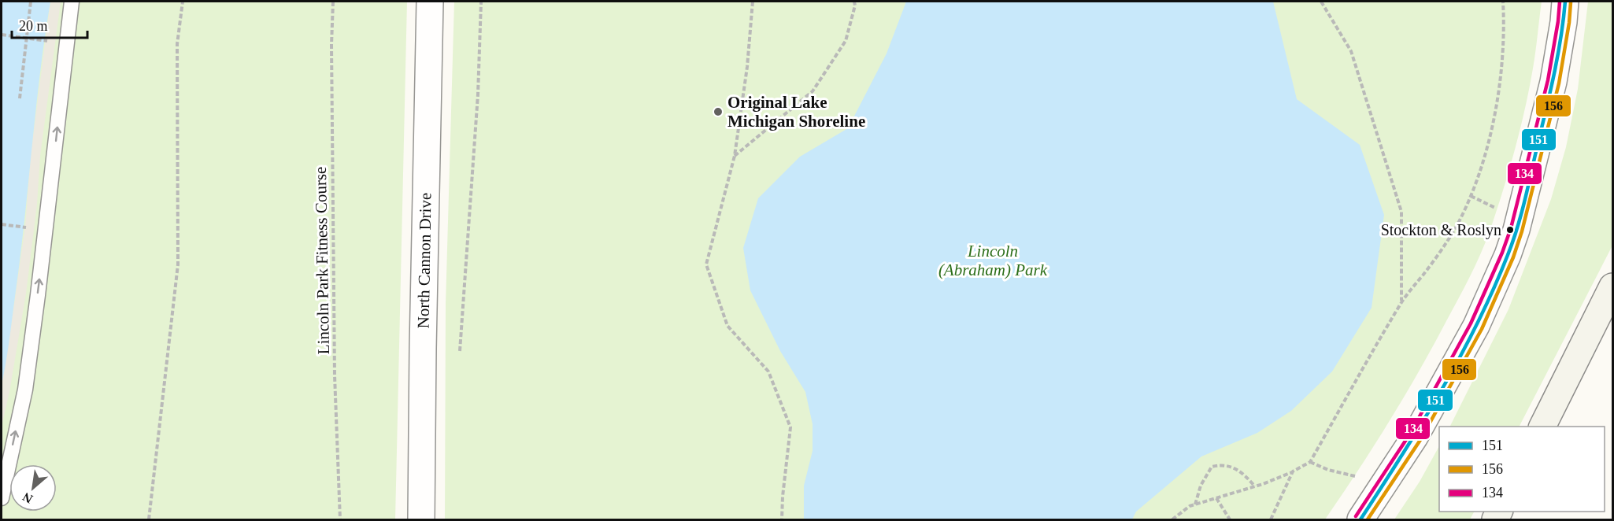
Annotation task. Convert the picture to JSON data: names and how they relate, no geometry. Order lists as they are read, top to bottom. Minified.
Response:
{"streets":{"street":["North Cannon Drive"],"path":["Lincoln Park Fitness Course"]},"parks":["Lincoln (Abraham) Park"],"places":["Original Lake Michigan Shoreline","Stockton & Roslyn"],"lines":["transit line 151","transit line 134","transit line 156"],"legend":["151","156","134"],"scale_bar":"20 m","north":"bottom left"}
